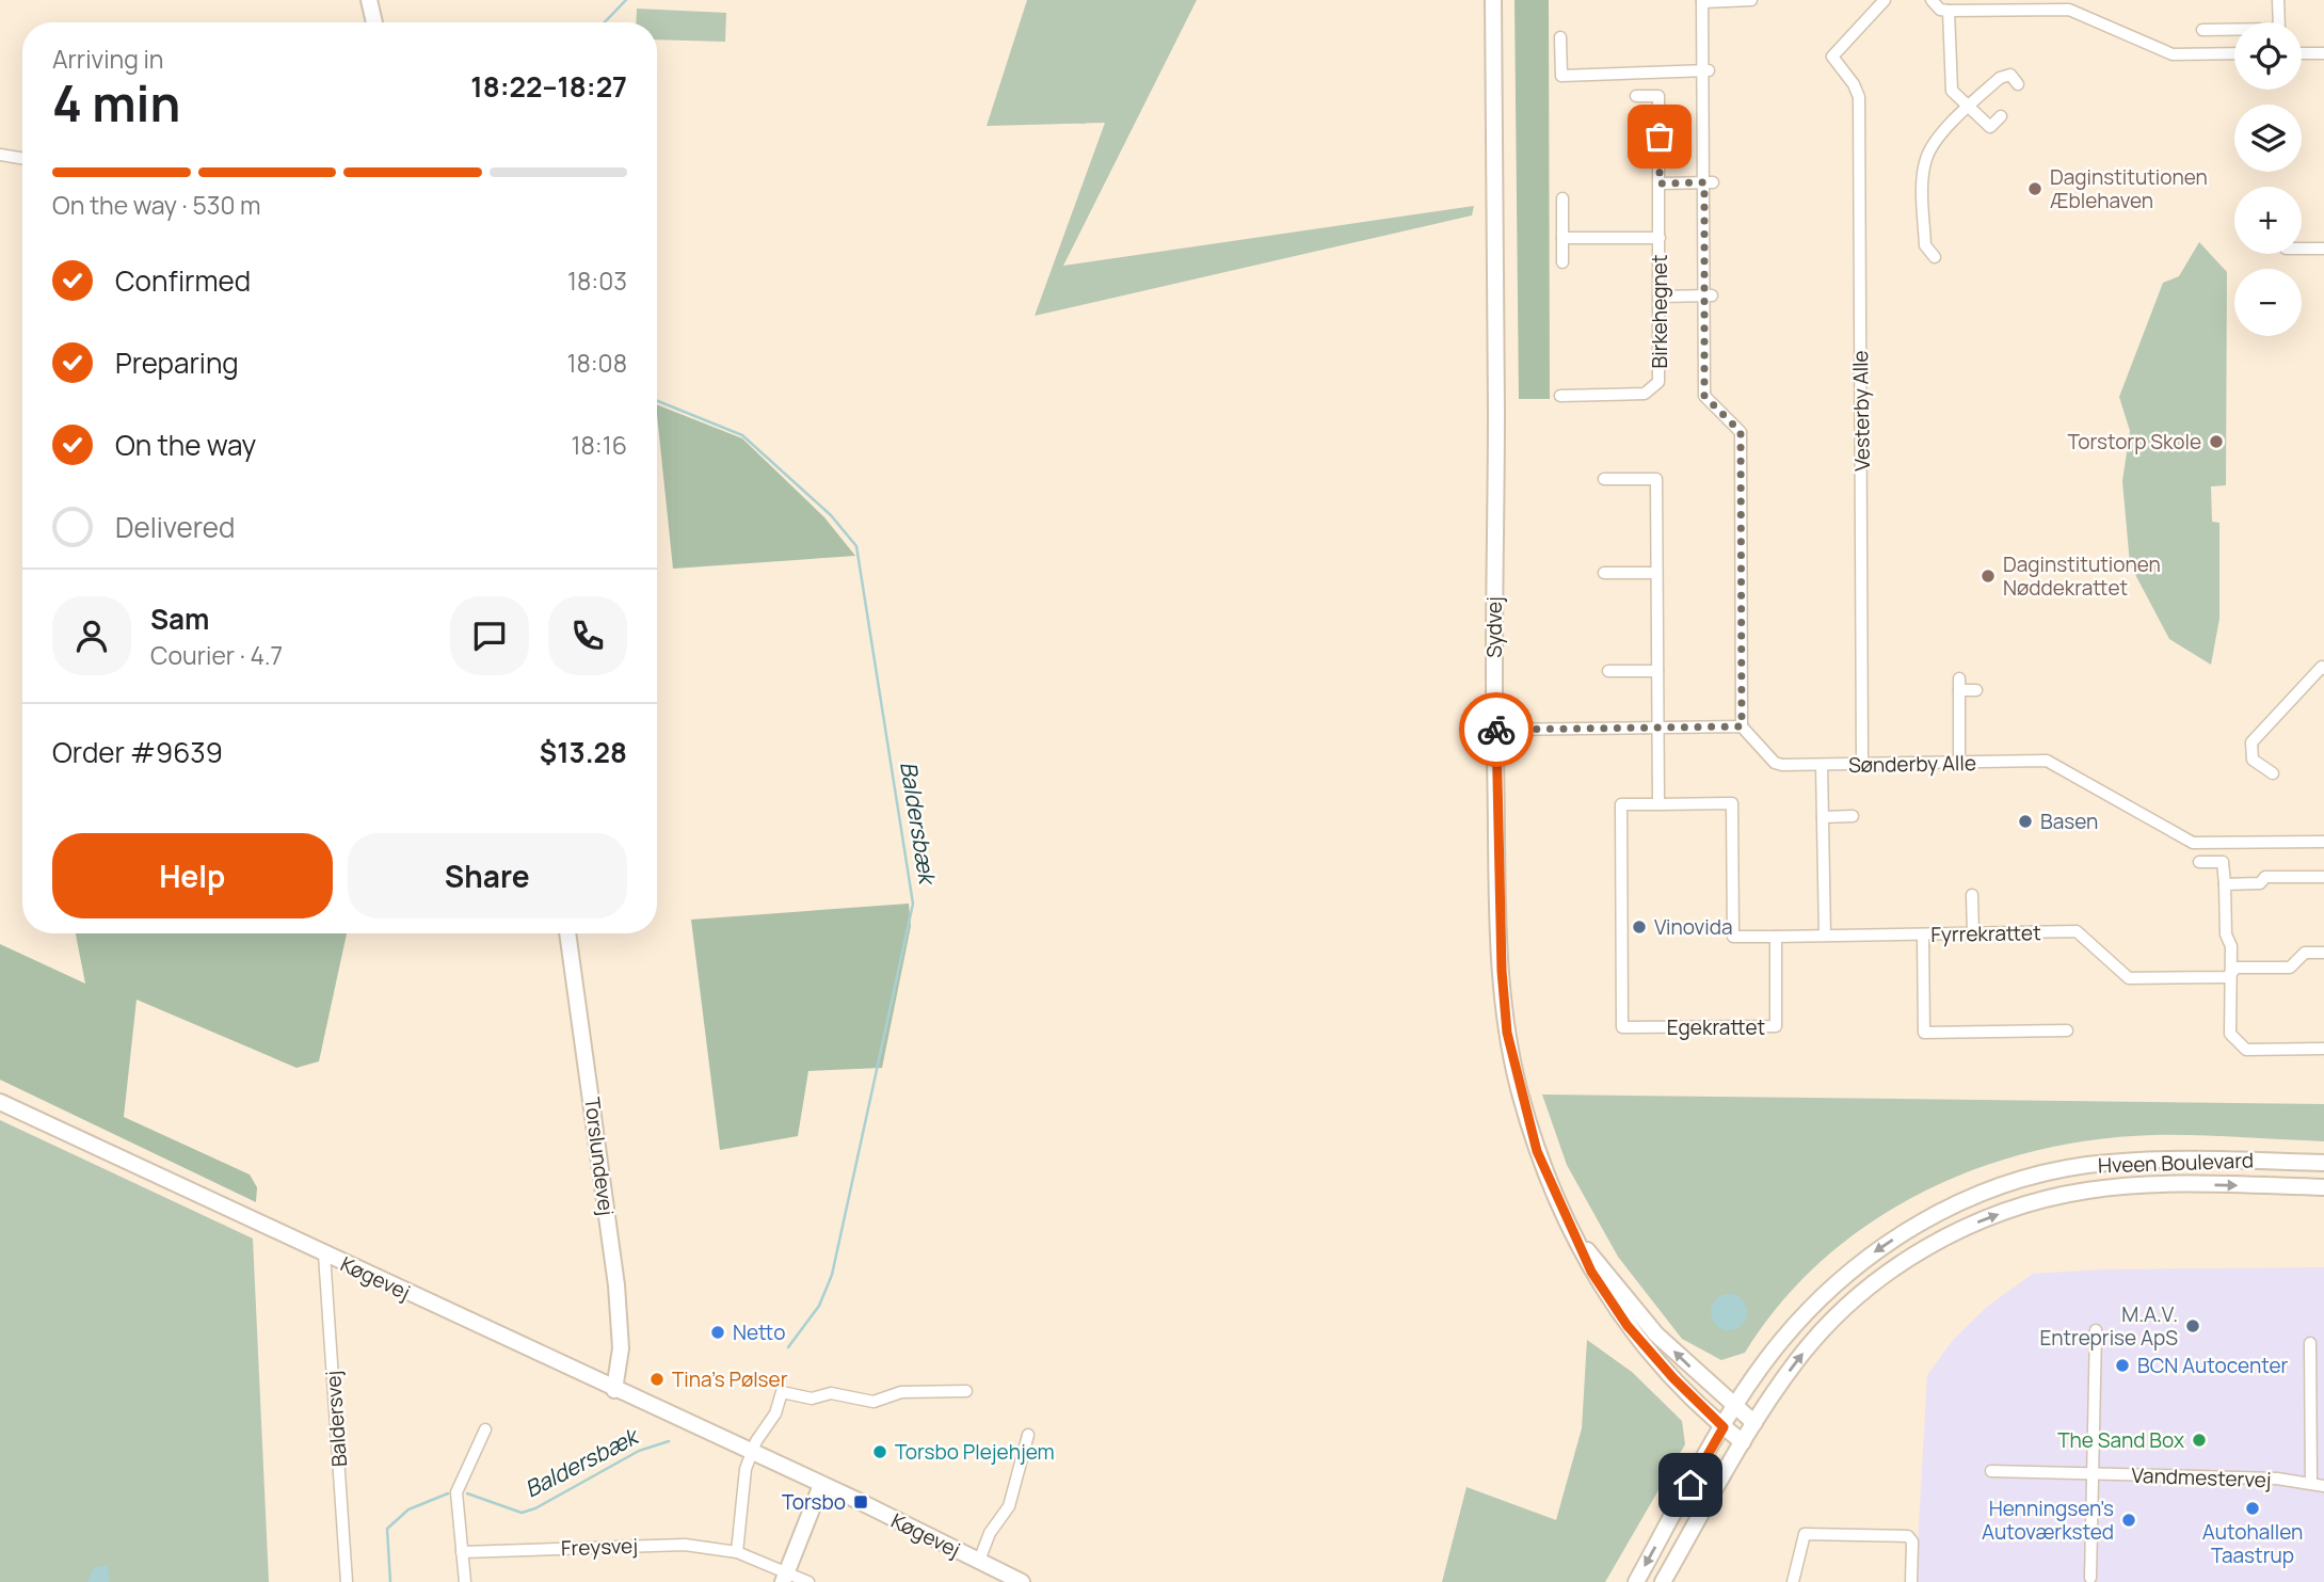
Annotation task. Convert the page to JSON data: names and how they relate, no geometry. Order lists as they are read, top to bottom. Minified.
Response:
{"streets":{"street":["Birkehegnet","Vesterby Alle","Sydvej","Sønderby Alle","Fyrrekrattet","Egekrattet","Torslundevej","Hveen Boulevard","Køgevej","Baldersvej","Vandmestervej","Freysvej"]},"crossings":[["Vesterby Alle","Sønderby Alle"],["Sydvej","Hveen Boulevard"],["Fyrrekrattet","Egekrattet"],["Torslundevej","Køgevej"],["Køgevej","Baldersvej"]],"water":["Baldersbæk"],"places":{"other":["Daginstitutionen Æblehaven","Torstorp Skole","Daginstitutionen Nøddekrattet","Basen","Vinovida","M.A.V. Entreprise ApS","Netto","BCN Autocenter","Tina's Pølser","The Sand Box","Torsbo Plejehjem","Autohallen Taastrup","Henningsen's Autoværksted"],"transit":["Torsbo"]},"page":{"map_buttons":["+","−"],"heading":["4 min","Arriving in","18:22–18:27"],"panel":["Sam","Courier · 4.7","Order #9639","$13.28"],"bar":"On the way · 530 m","list":[["Confirmed","18:03"],["Preparing","18:08"],["On the way","18:16"],"Delivered"],"buttons":["Help","Share"]}}
